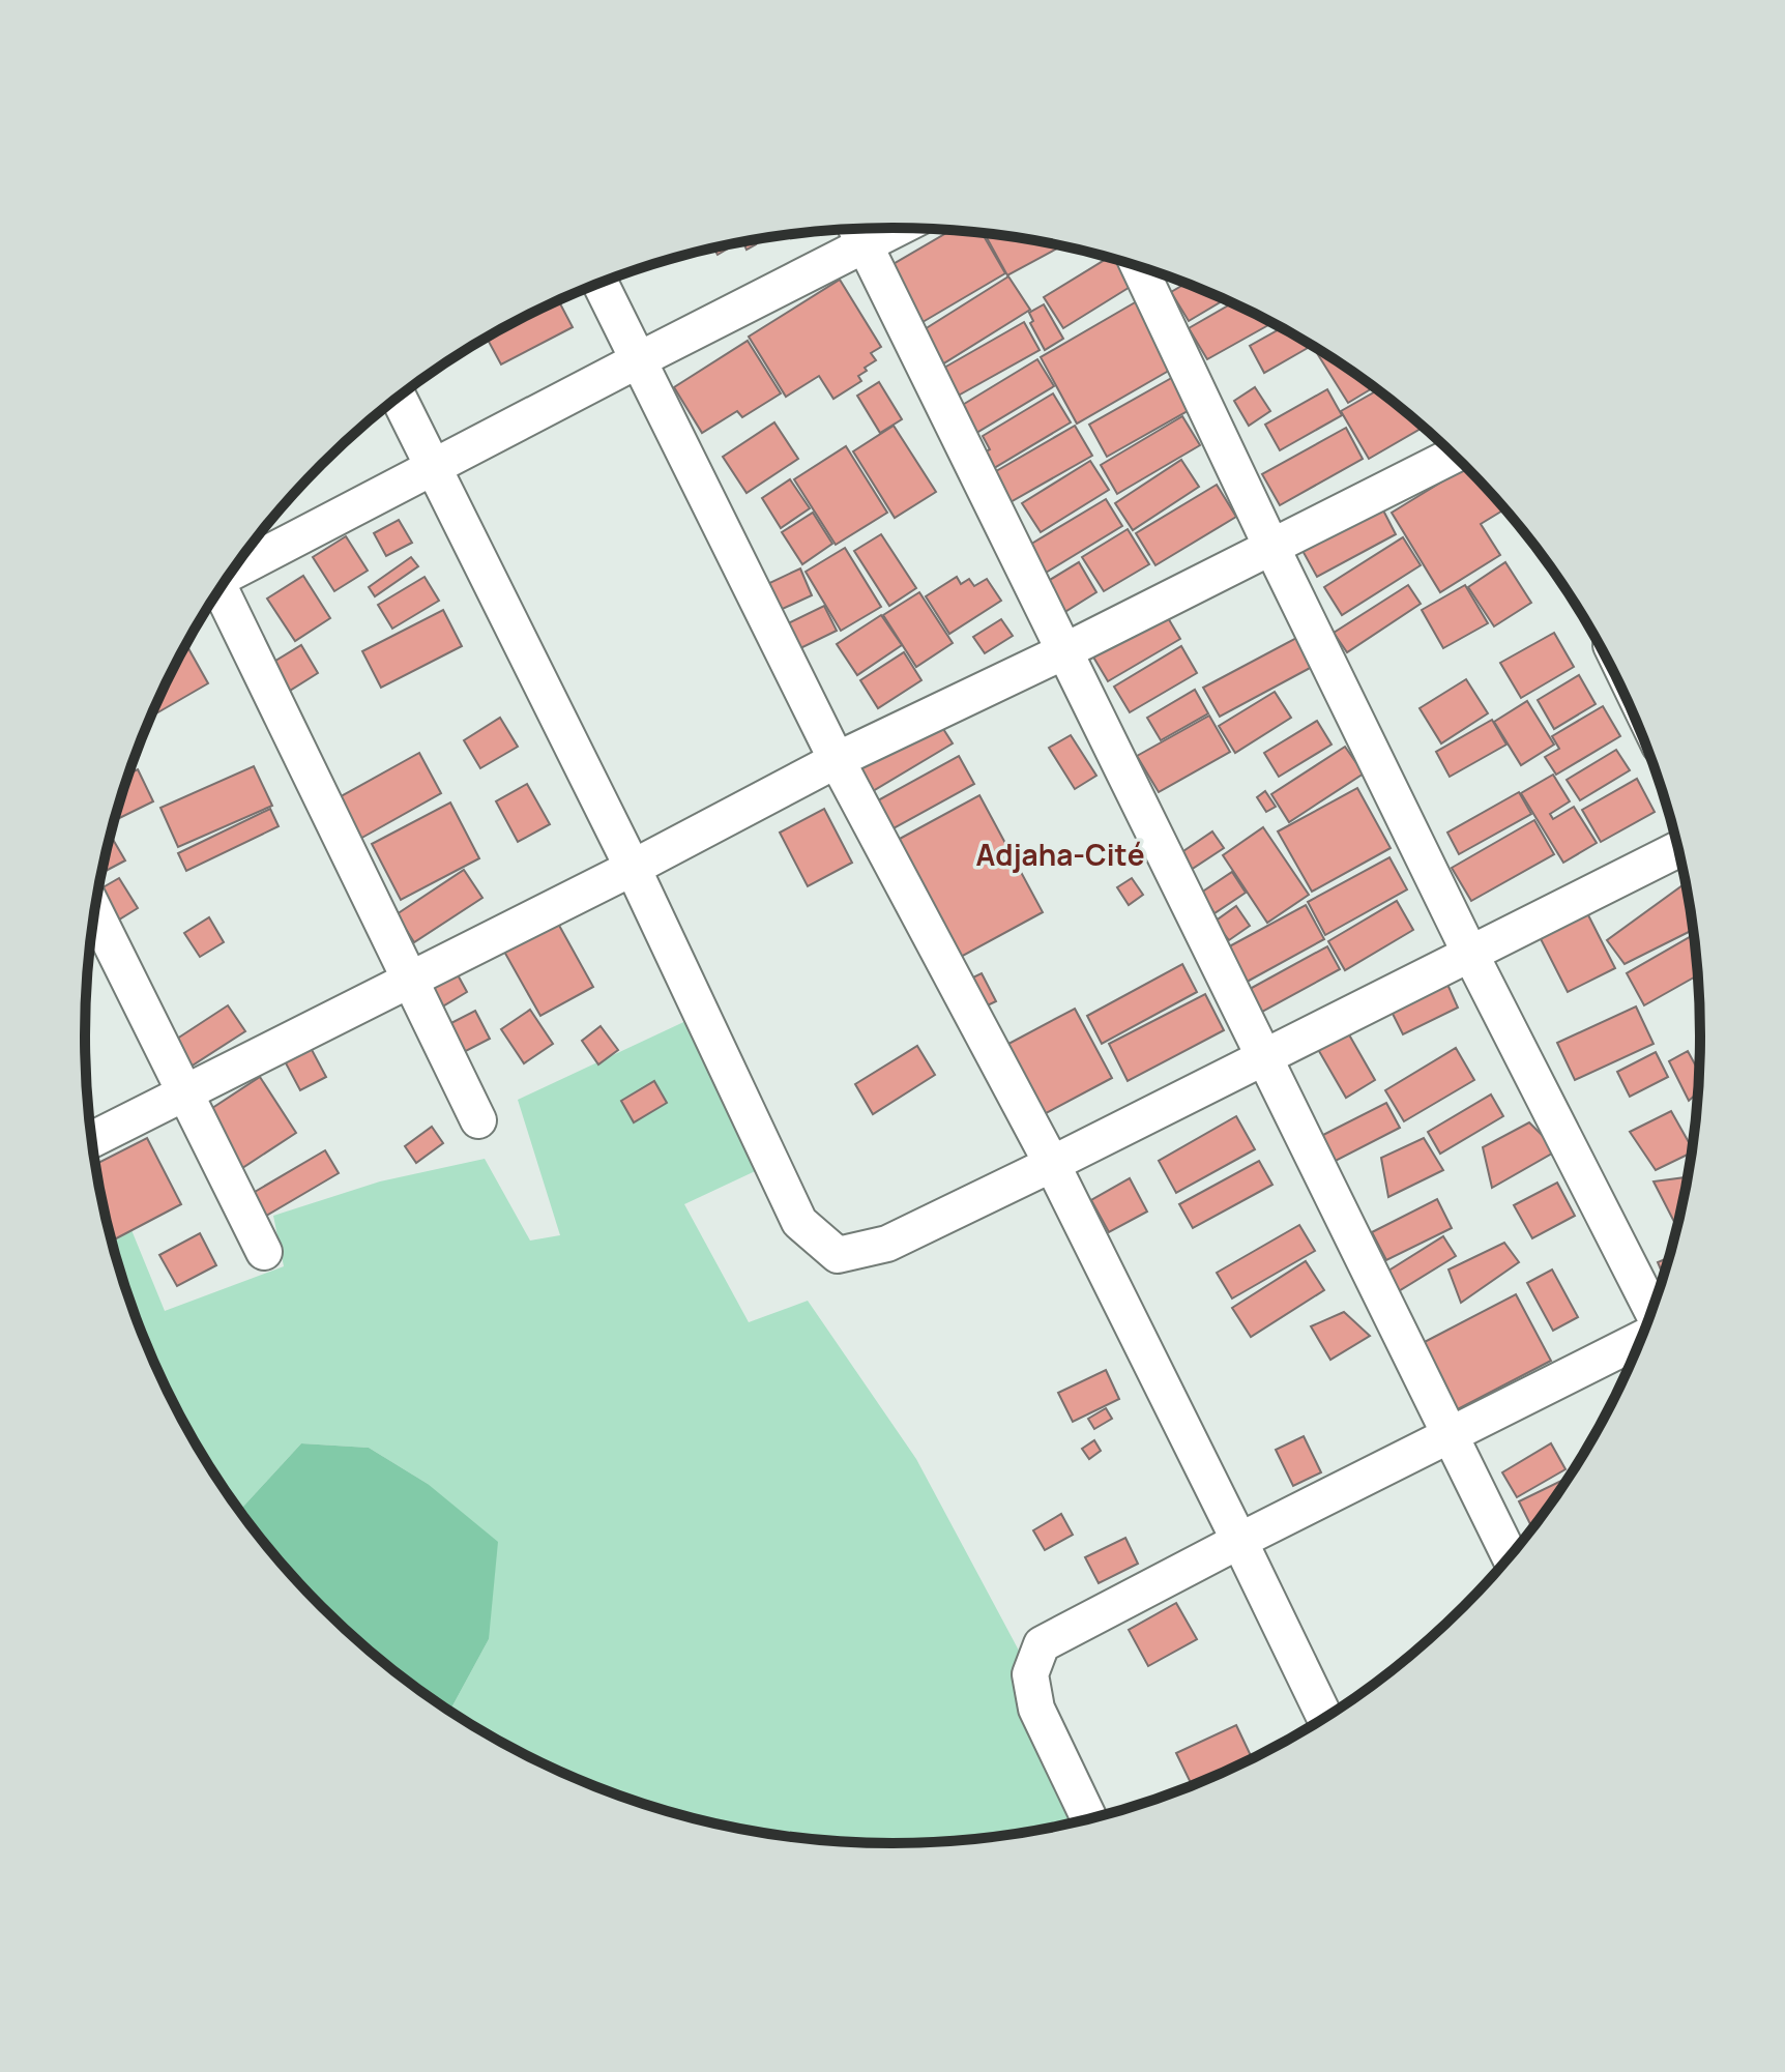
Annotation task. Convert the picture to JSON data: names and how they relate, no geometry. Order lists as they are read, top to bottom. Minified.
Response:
{"districts":["Adjaha-Cité"]}
